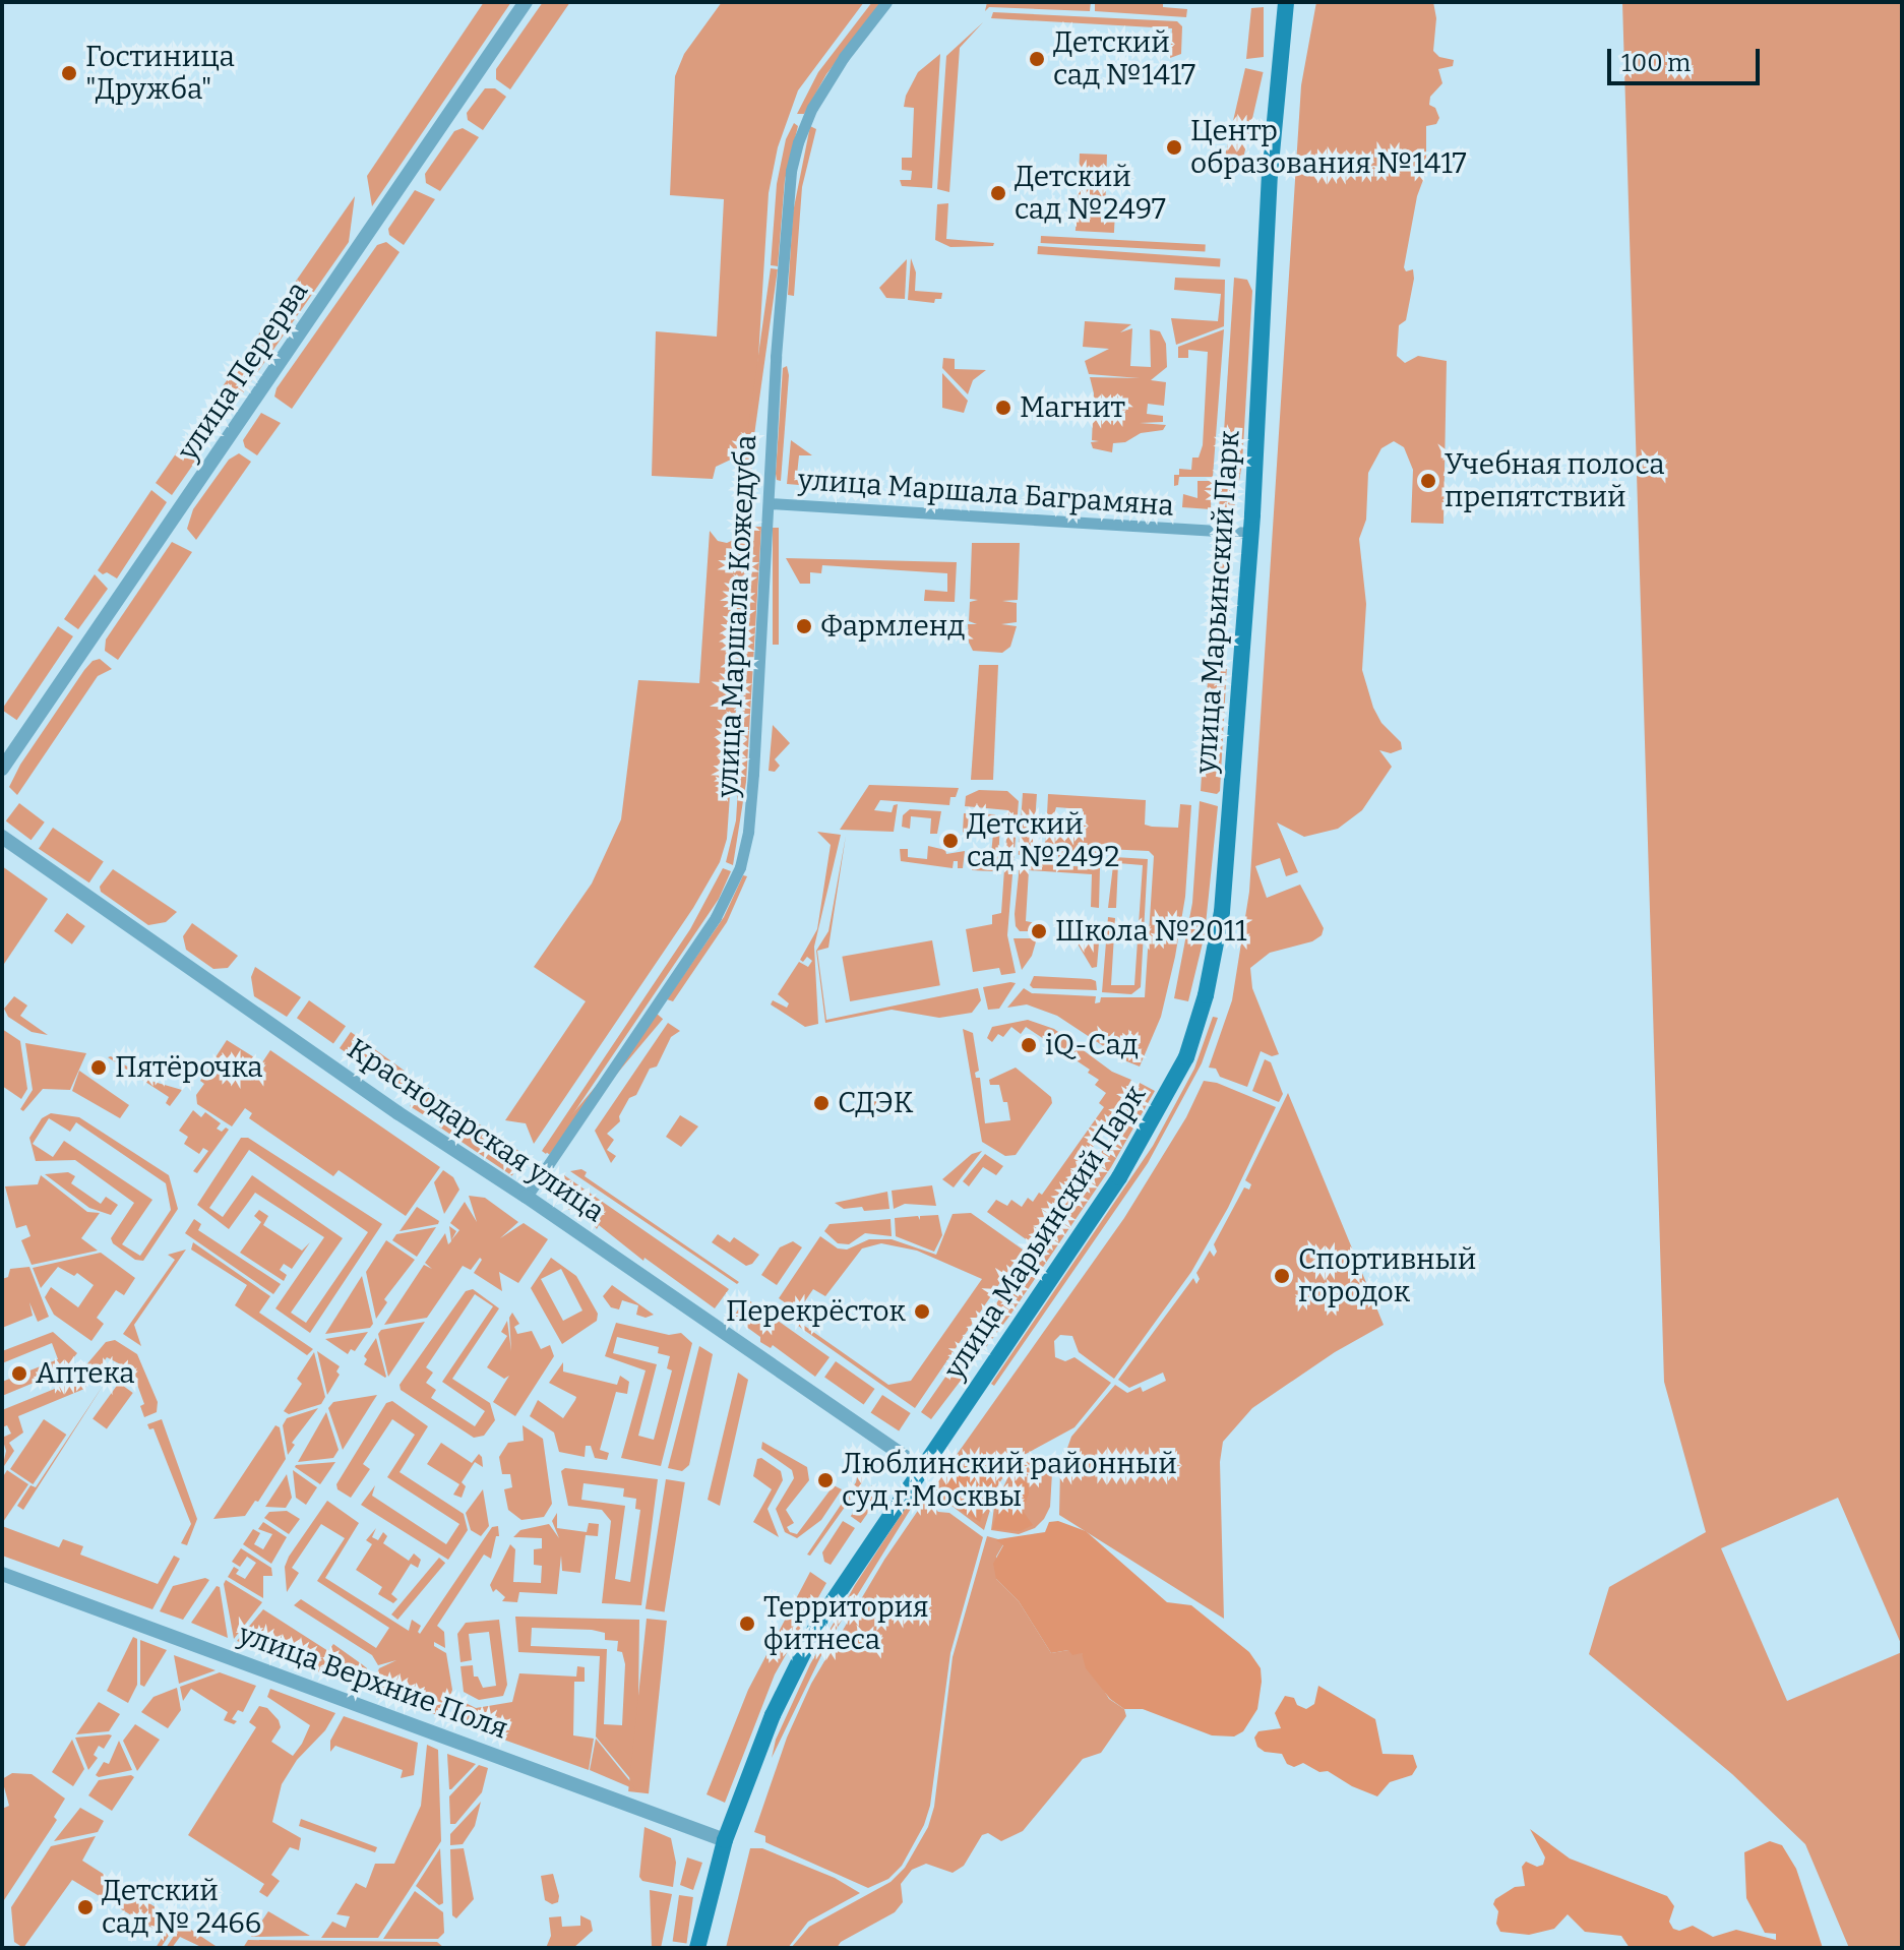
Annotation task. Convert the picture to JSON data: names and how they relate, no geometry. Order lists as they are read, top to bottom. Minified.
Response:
{"streets":{"main road":["улица Марьинский Парк"],"street":["улица Перерва","улица Маршала Баграмяна","улица Маршала Кожедуба","Краснодарская улица","улица Верхние Поля"]},"crossings":[["улица Маршала Баграмяна","улица Марьинский Парк"],["улица Маршала Баграмяна","улица Маршала Кожедуба"],["улица Марьинский Парк","Краснодарская улица"],["улица Марьинский Парк","улица Верхние Поля"],["улица Маршала Кожедуба","Краснодарская улица"]],"places":["Детский сад №1417","Гостиница \"Дружба\"","Центр образования №1417","Детский сад №2497","Магнит","Учебная полоса препятствий","Фармленд","Детский сад №2492","Школа №2011","iQ-Сад","Пятёрочка","СДЭК","Спортивный городок","Перекрёсток","Аптека","Люблинский районный суд г.Москвы","Территория фитнеса","Детский сад № 2466"],"scale_bar":"100 m"}
